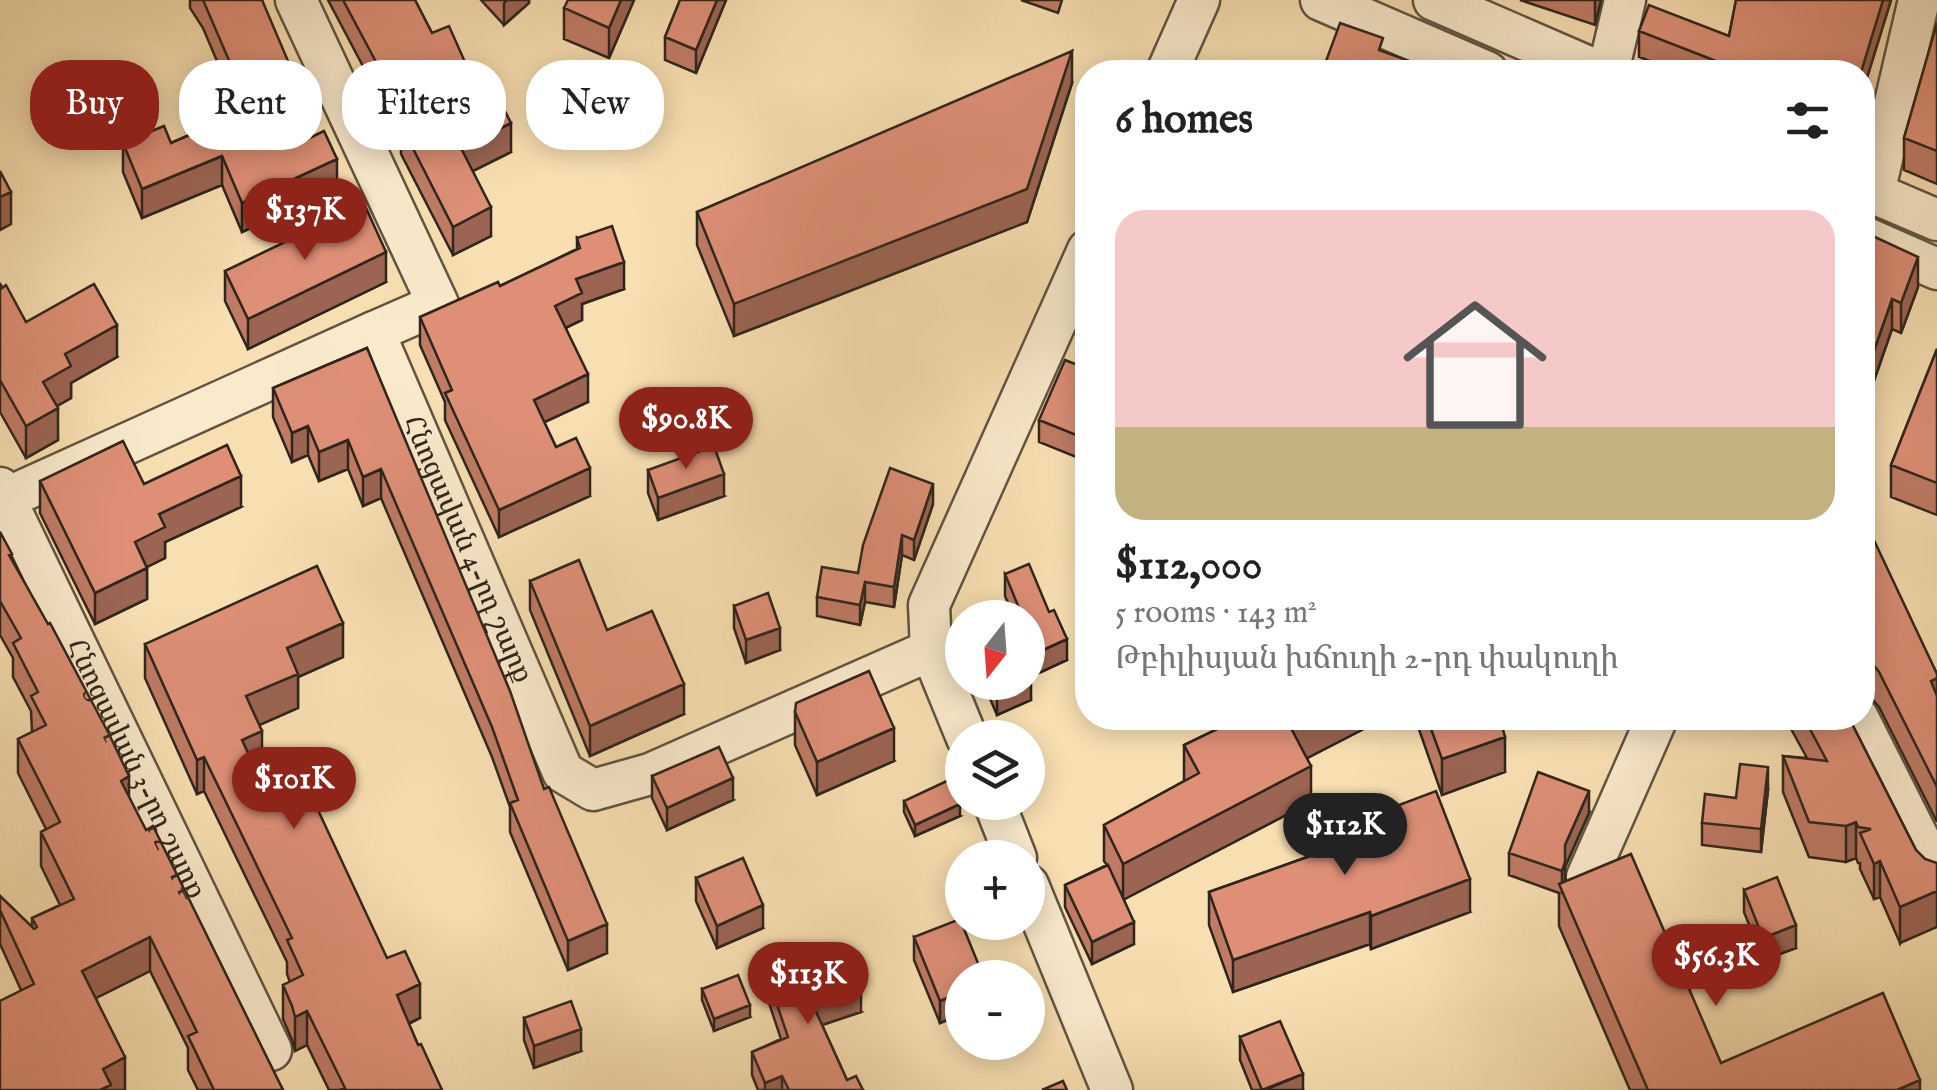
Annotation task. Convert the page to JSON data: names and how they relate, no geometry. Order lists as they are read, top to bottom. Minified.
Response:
{"streets":{"street":["Հնոցավան 4-րդ շարք","Հնոցավան 3-րդ շարք"]},"north":"bottom","page":{"chip":["Buy","Rent","Filters","New"],"heading":"6 homes","price":["$137K","$90.8K","$101K","$112K","$56.3K","$113K"],"list":[{"name":"$112,000","note":"5 rooms · 143 m² · Թբիլիսյան խճուղի 2-րդ փակուղի"}],"map_buttons":["+","−"]}}
